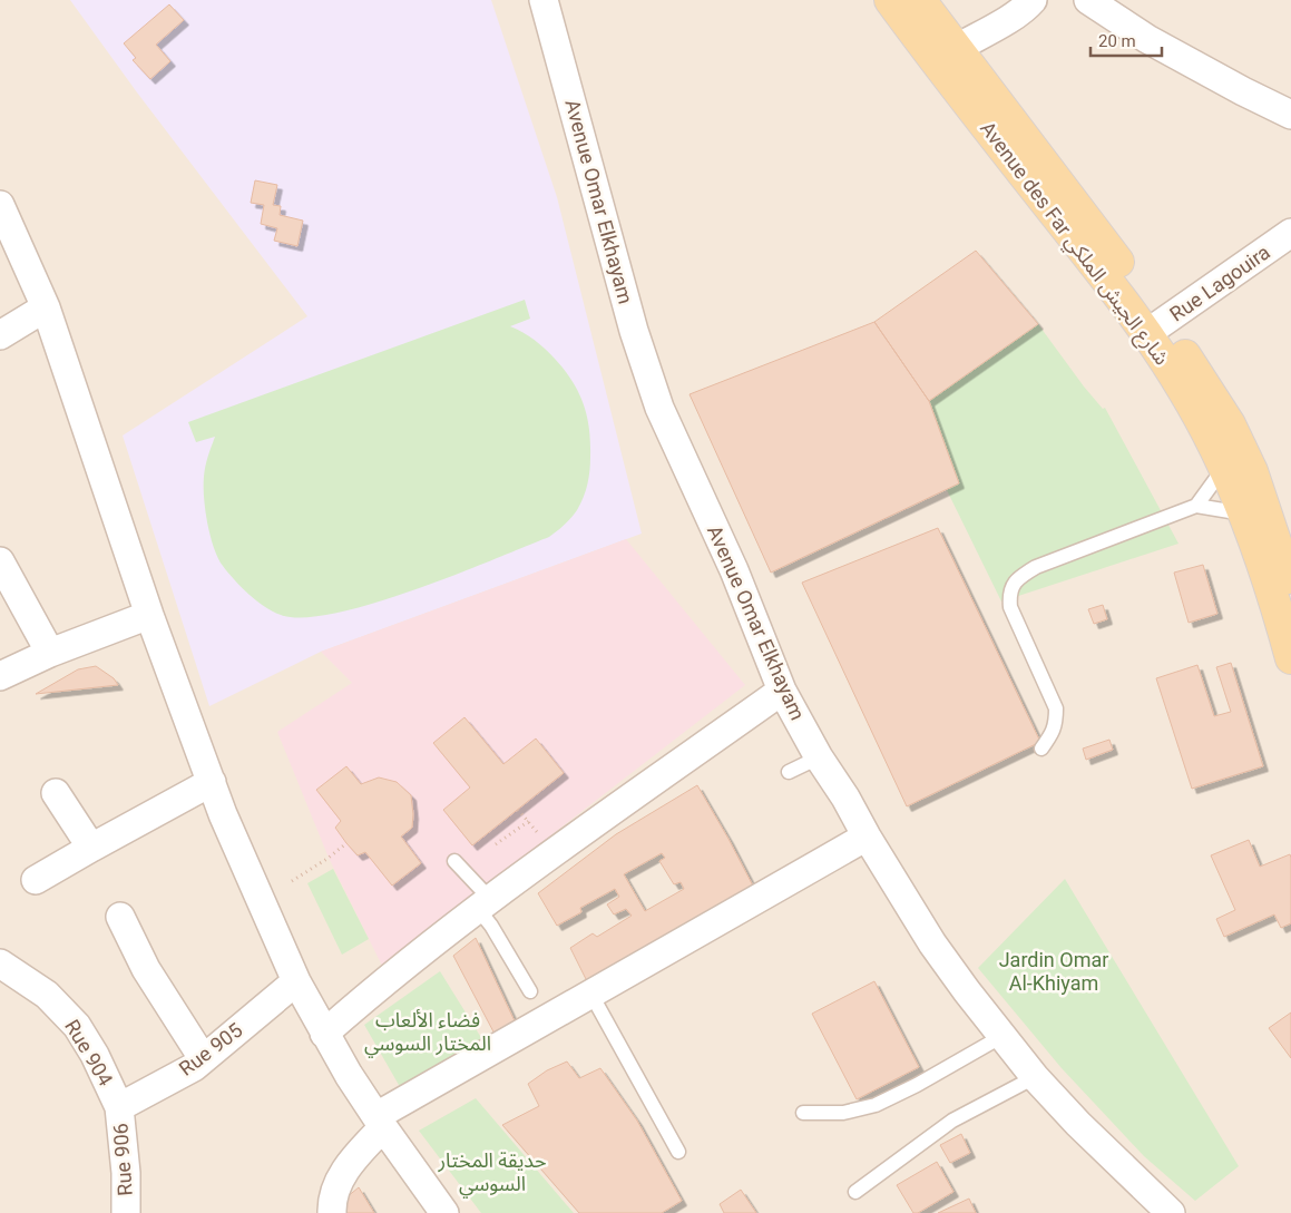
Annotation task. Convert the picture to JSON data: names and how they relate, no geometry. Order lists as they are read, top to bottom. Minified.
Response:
{"streets":{"main road":["Avenue des Far شارع الجيش الملكي"],"street":["Avenue Omar Elkhayam","Rue Lagouira","Rue 905","Rue 904","Rue 906"]},"crossings":[["Avenue des Far شارع الجيش الملكي","Rue Lagouira"],["Rue 905","Rue 904"],["Rue 905","Rue 906"],["Rue 904","Rue 906"]],"parks":["Jardin Omar Al-Khiyam","فضاء الألعاب المختار السوسي","حديقة المختار السوسي"],"scale_bar":"20 m"}
